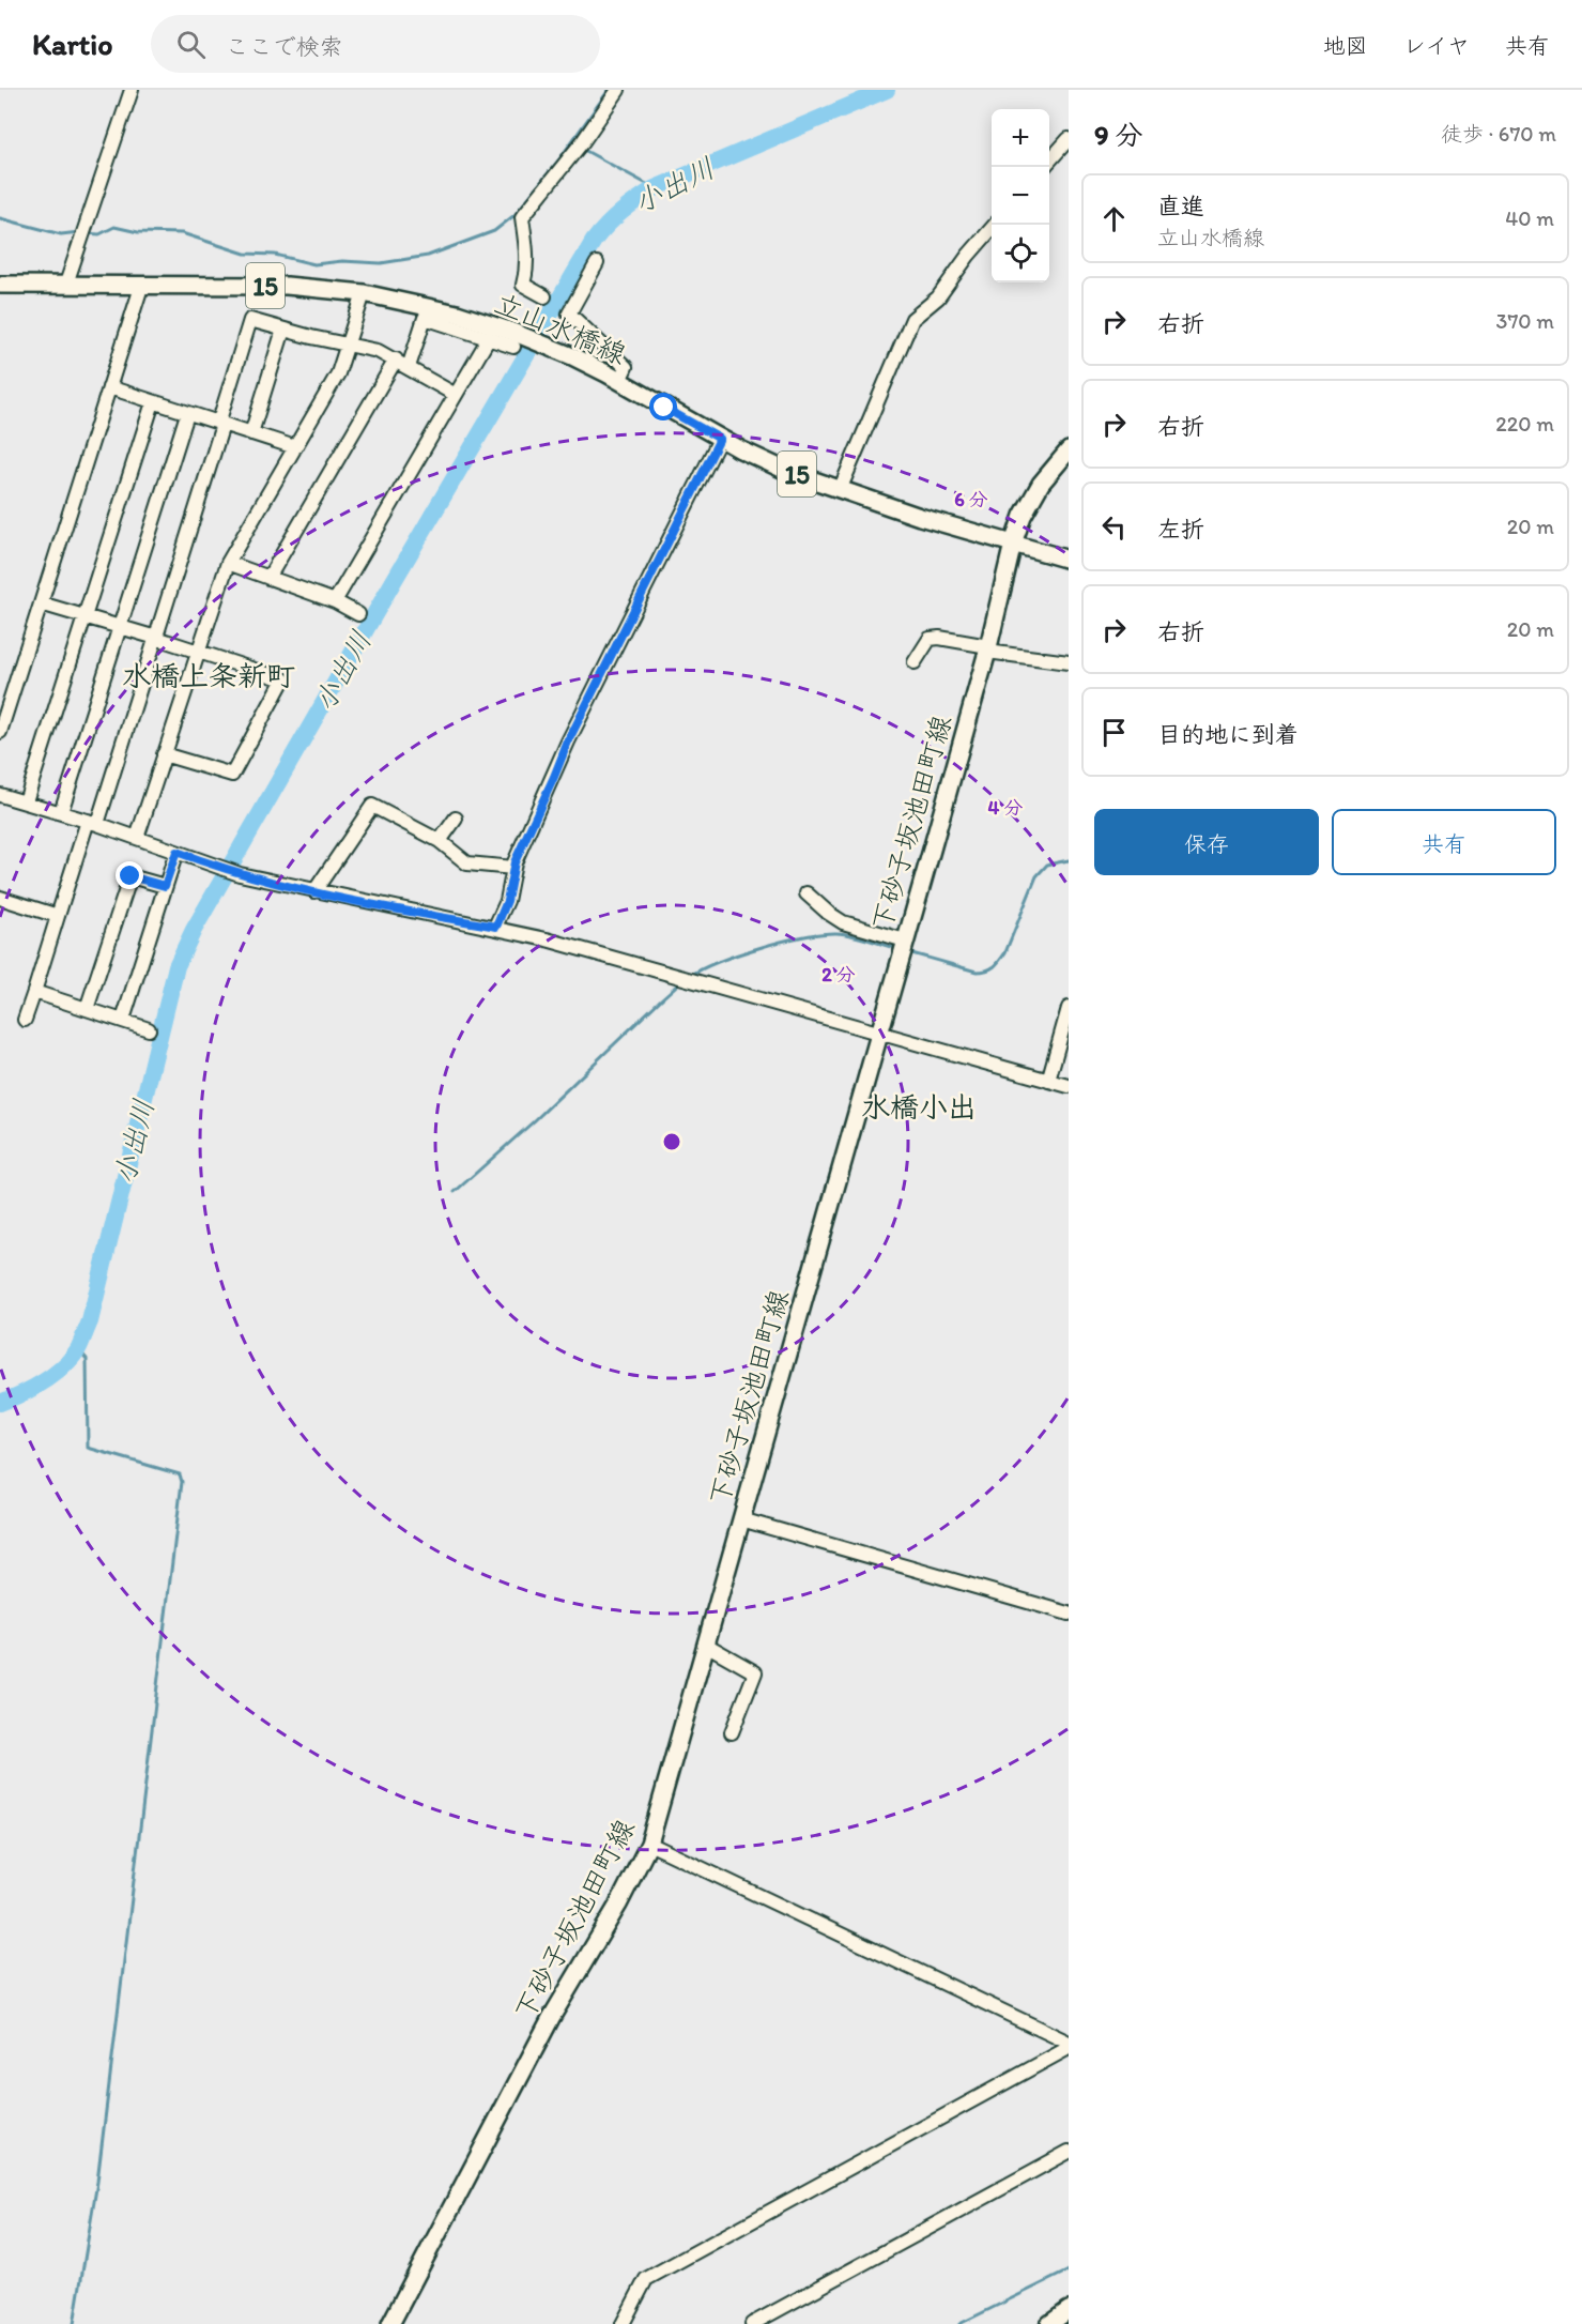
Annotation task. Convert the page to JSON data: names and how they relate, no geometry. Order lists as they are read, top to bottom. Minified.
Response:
{"streets":{"main road":["15","立山水橋線","下砂子坂池田町線"]},"crossings":[["立山水橋線","下砂子坂池田町線"]],"districts":["水橋上条新町","水橋小出"],"water":["小出川"],"page":{"header":"Kartio","search":"ここで検索","nav":["地図","レイヤ","共有"],"heading":["9 分","徒歩 · 670 m"],"map_buttons":["+","−"],"list":[["直進","立山水橋線","40 m"],["右折","370 m"],["右折","220 m"],["左折","20 m"],["右折","20 m"],"目的地に到着"],"buttons":["保存","共有"]},"rings":["6 分","4 分","2 分"]}
